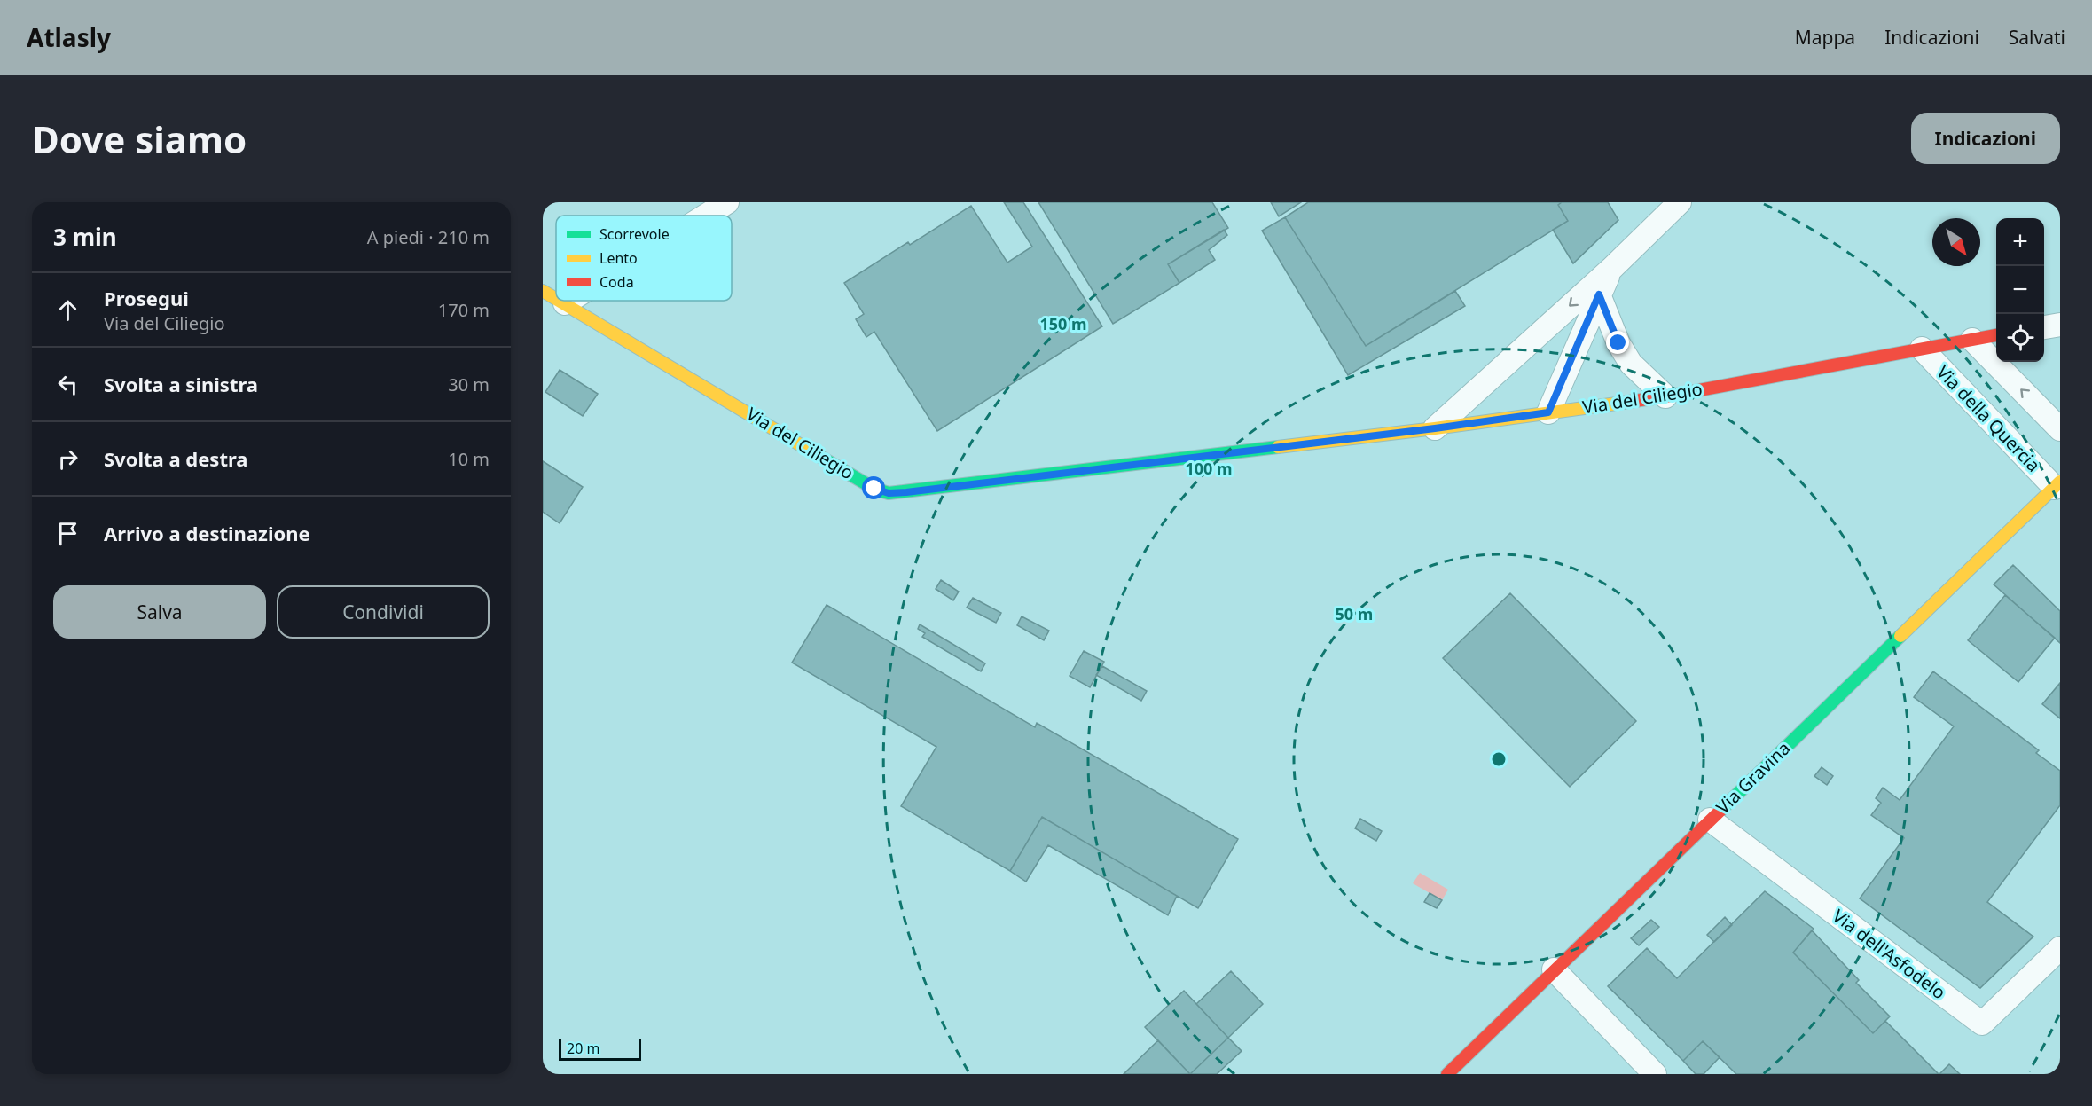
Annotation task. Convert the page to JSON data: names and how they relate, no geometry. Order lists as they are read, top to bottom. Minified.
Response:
{"streets":{"street":["Via del Ciliegio","Via della Quercia","Via Gravina","Via dell'Asfodelo"]},"crossings":[["Via del Ciliegio","Via della Quercia"],["Via della Quercia","Via Gravina"],["Via Gravina","Via dell'Asfodelo"]],"legend":["Scorrevole","Lento","Coda"],"scale_bar":"20 m","north":"bottom right","page":{"header":"Atlasly","nav":["Mappa","Indicazioni","Salvati"],"buttons":["Indicazioni",["Salva","Condividi"]],"title":"Dove siamo","heading":["3 min","A piedi · 210 m"],"map_buttons":["+","−"],"list":[["Prosegui","Via del Ciliegio","170 m"],["Svolta a sinistra","30 m"],["Svolta a destra","10 m"],"Arrivo a destinazione"],"scale":"20 m"},"rings":["150 m","100 m","50 m"]}
